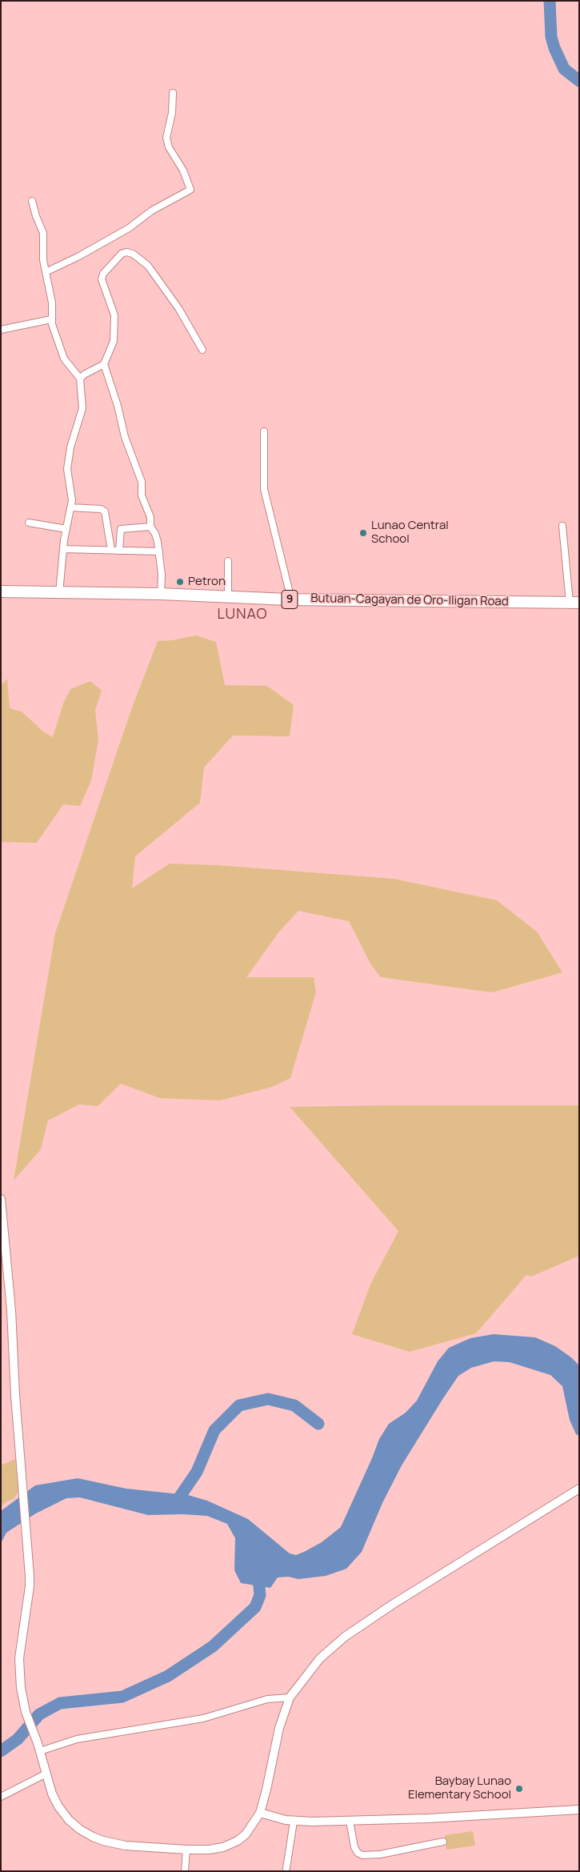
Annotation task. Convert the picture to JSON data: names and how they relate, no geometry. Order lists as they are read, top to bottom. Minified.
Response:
{"streets":{"highway":["9","Butuan-Cagayan de Oro-Iligan Road"]},"districts":["LUNAO"],"places":["Lunao Central School","Petron","Baybay Lunao Elementary School"]}
